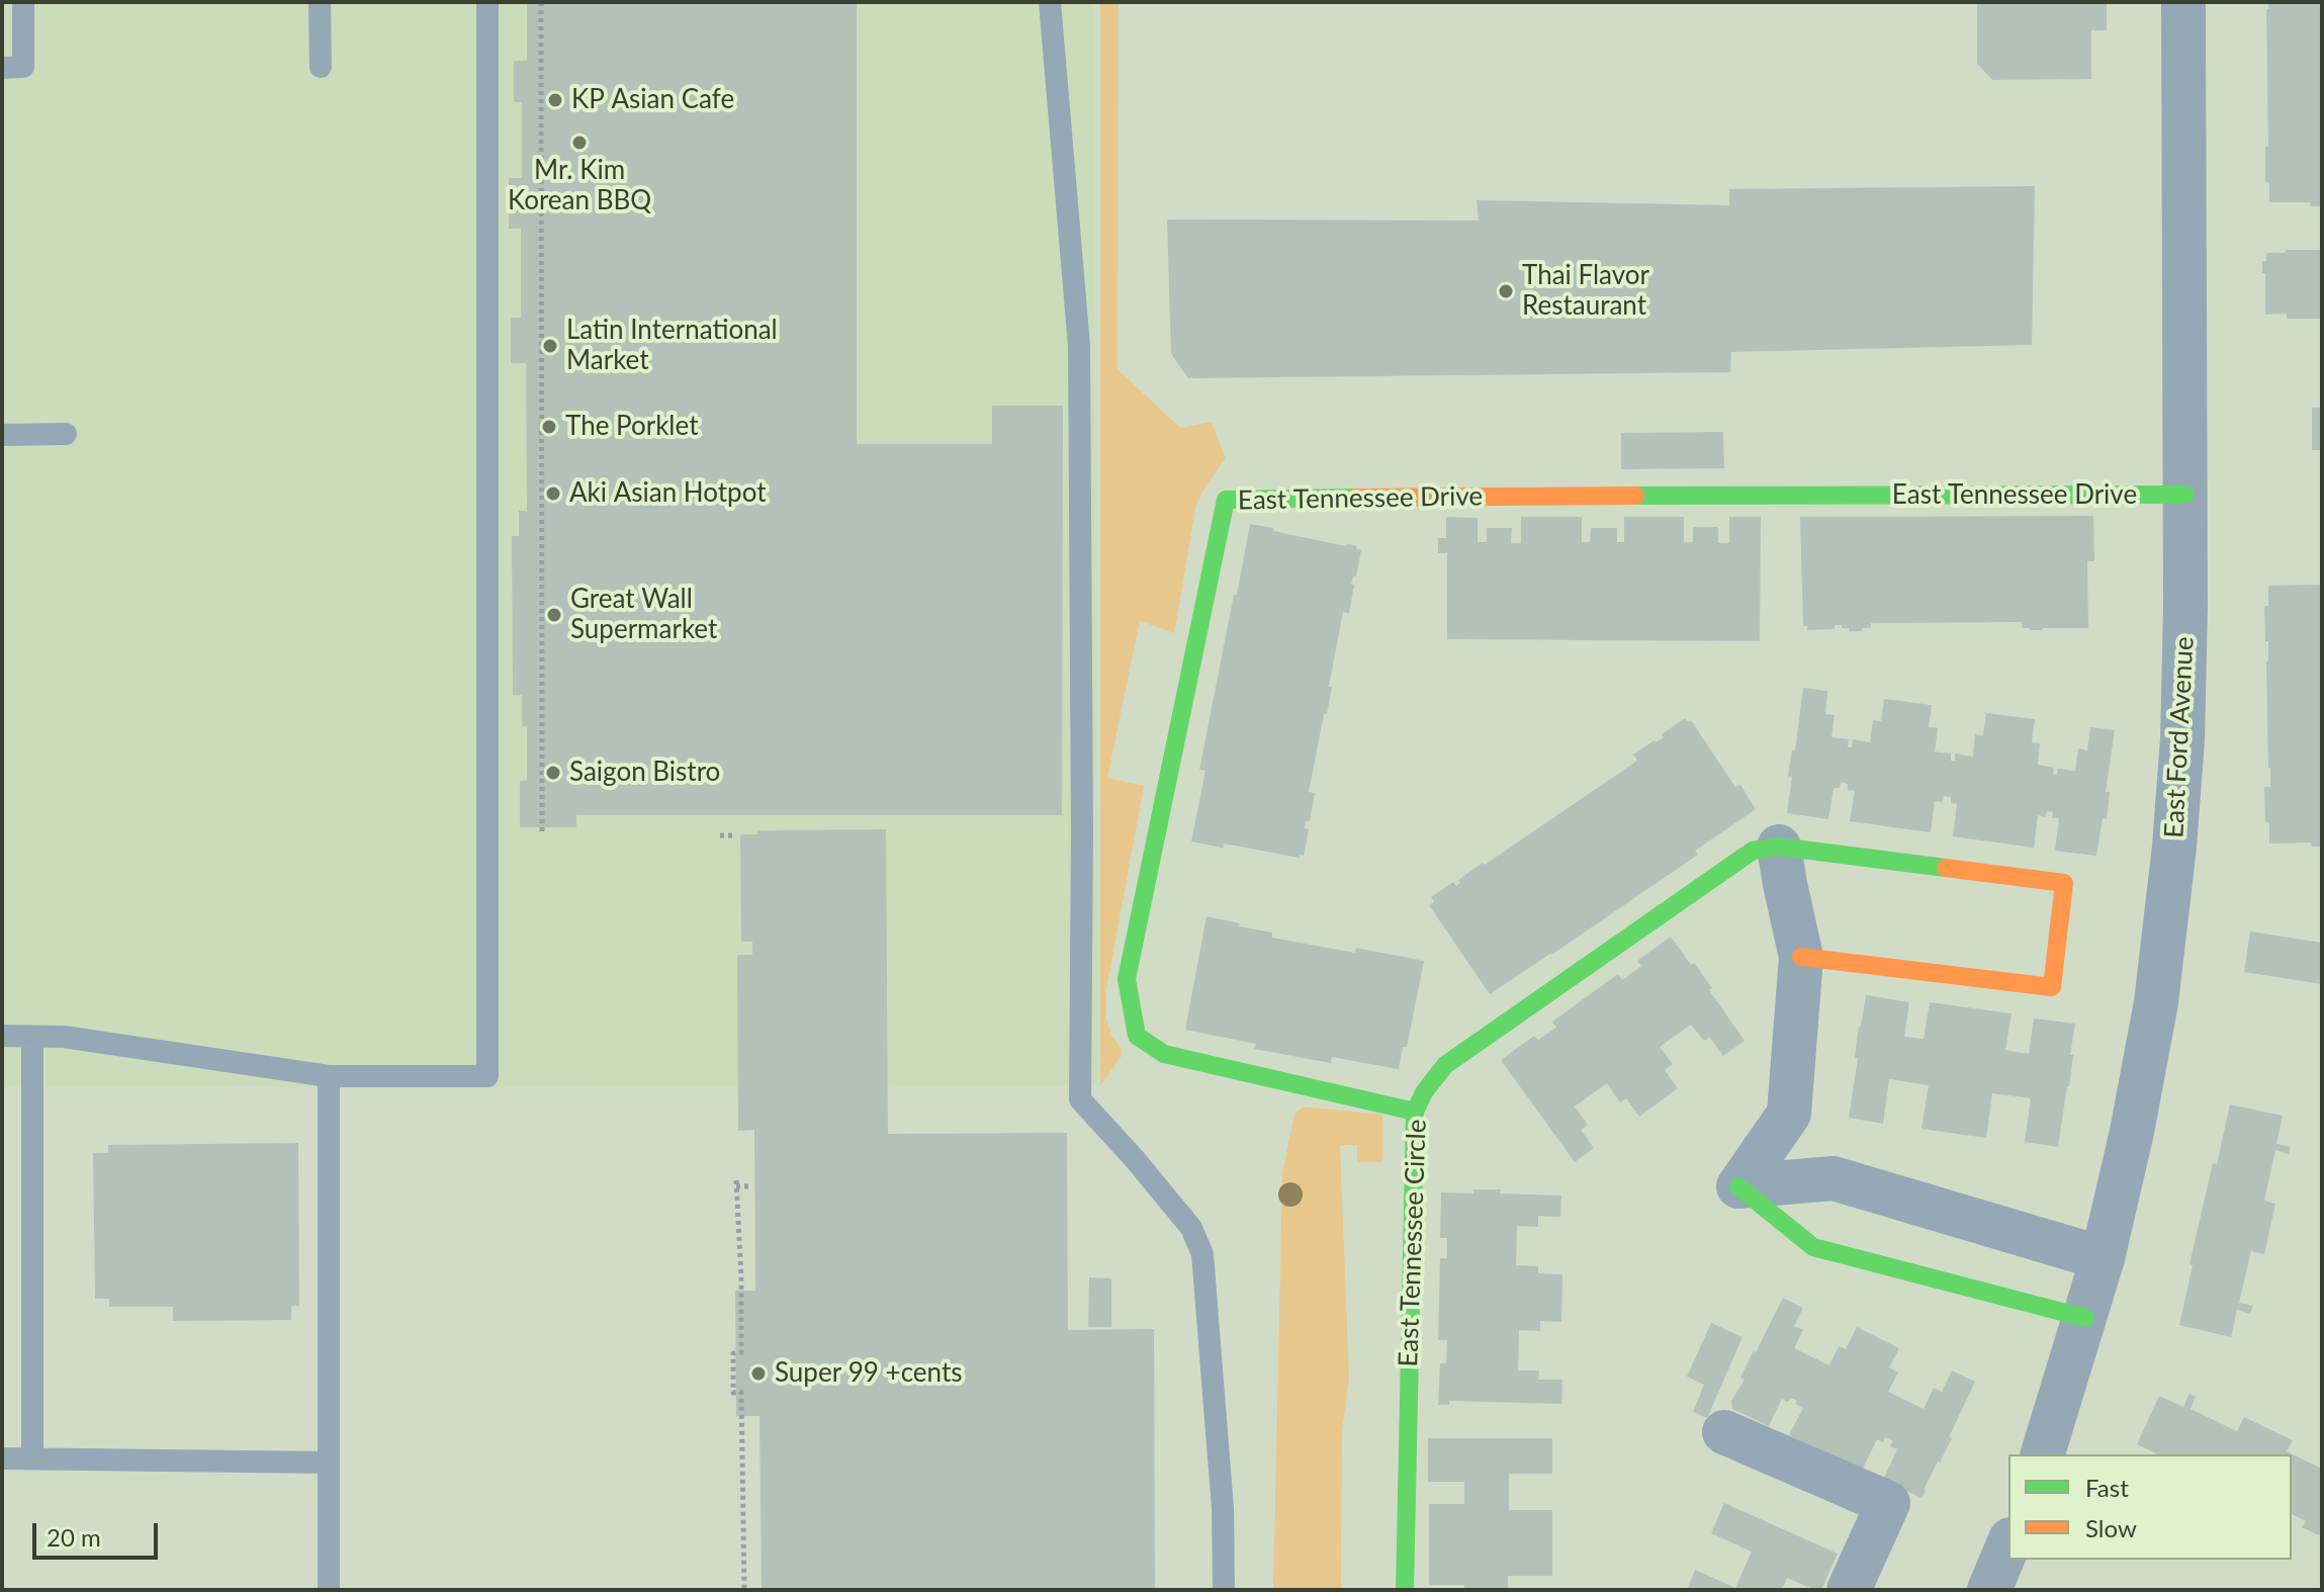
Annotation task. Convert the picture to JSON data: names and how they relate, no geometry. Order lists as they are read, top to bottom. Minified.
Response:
{"streets":{"street":["East Tennessee Drive","East Ford Avenue","East Tennessee Circle"]},"crossings":[["East Tennessee Drive","East Ford Avenue"],["East Tennessee Drive","East Tennessee Circle"]],"places":["KP Asian Cafe","Mr. Kim Korean BBQ","Thai Flavor Restaurant","Latin International Market","The Porklet","Aki Asian Hotpot","Great Wall Supermarket","Saigon Bistro","Super 99 +cents"],"legend":["Fast","Slow"],"scale_bar":"20 m"}
